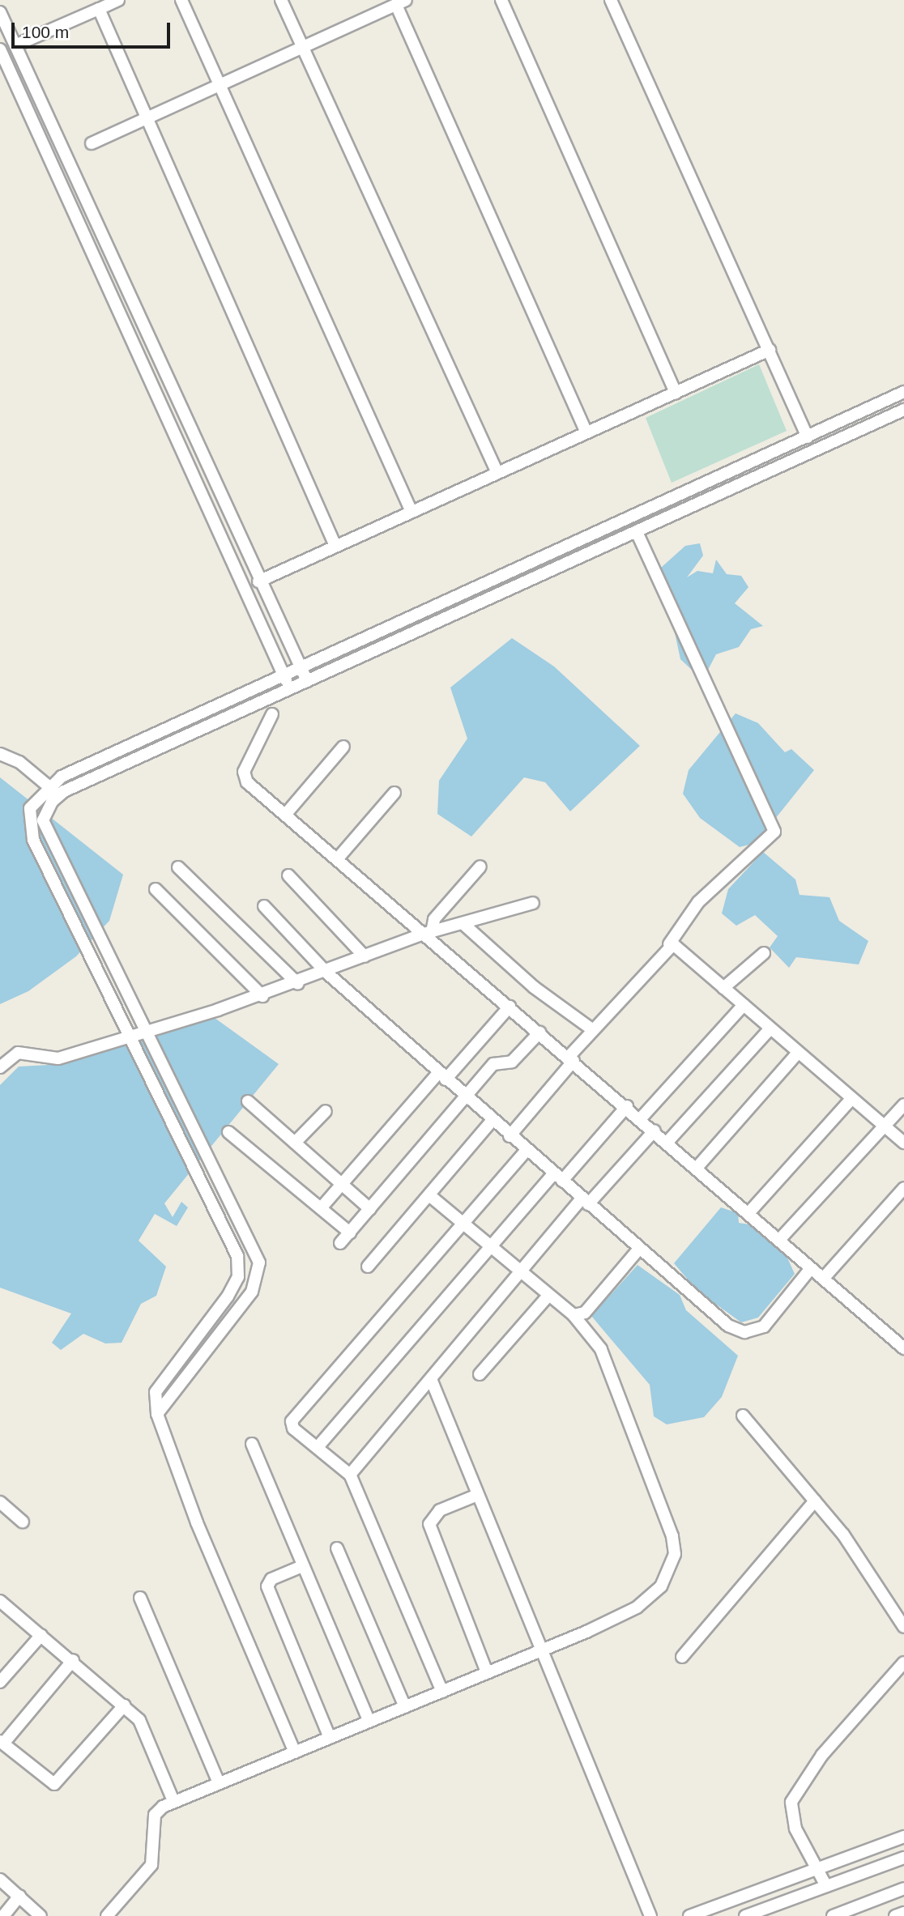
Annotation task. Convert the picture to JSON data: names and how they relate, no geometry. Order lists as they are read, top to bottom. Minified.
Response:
{"scale_bar":"100 m"}
